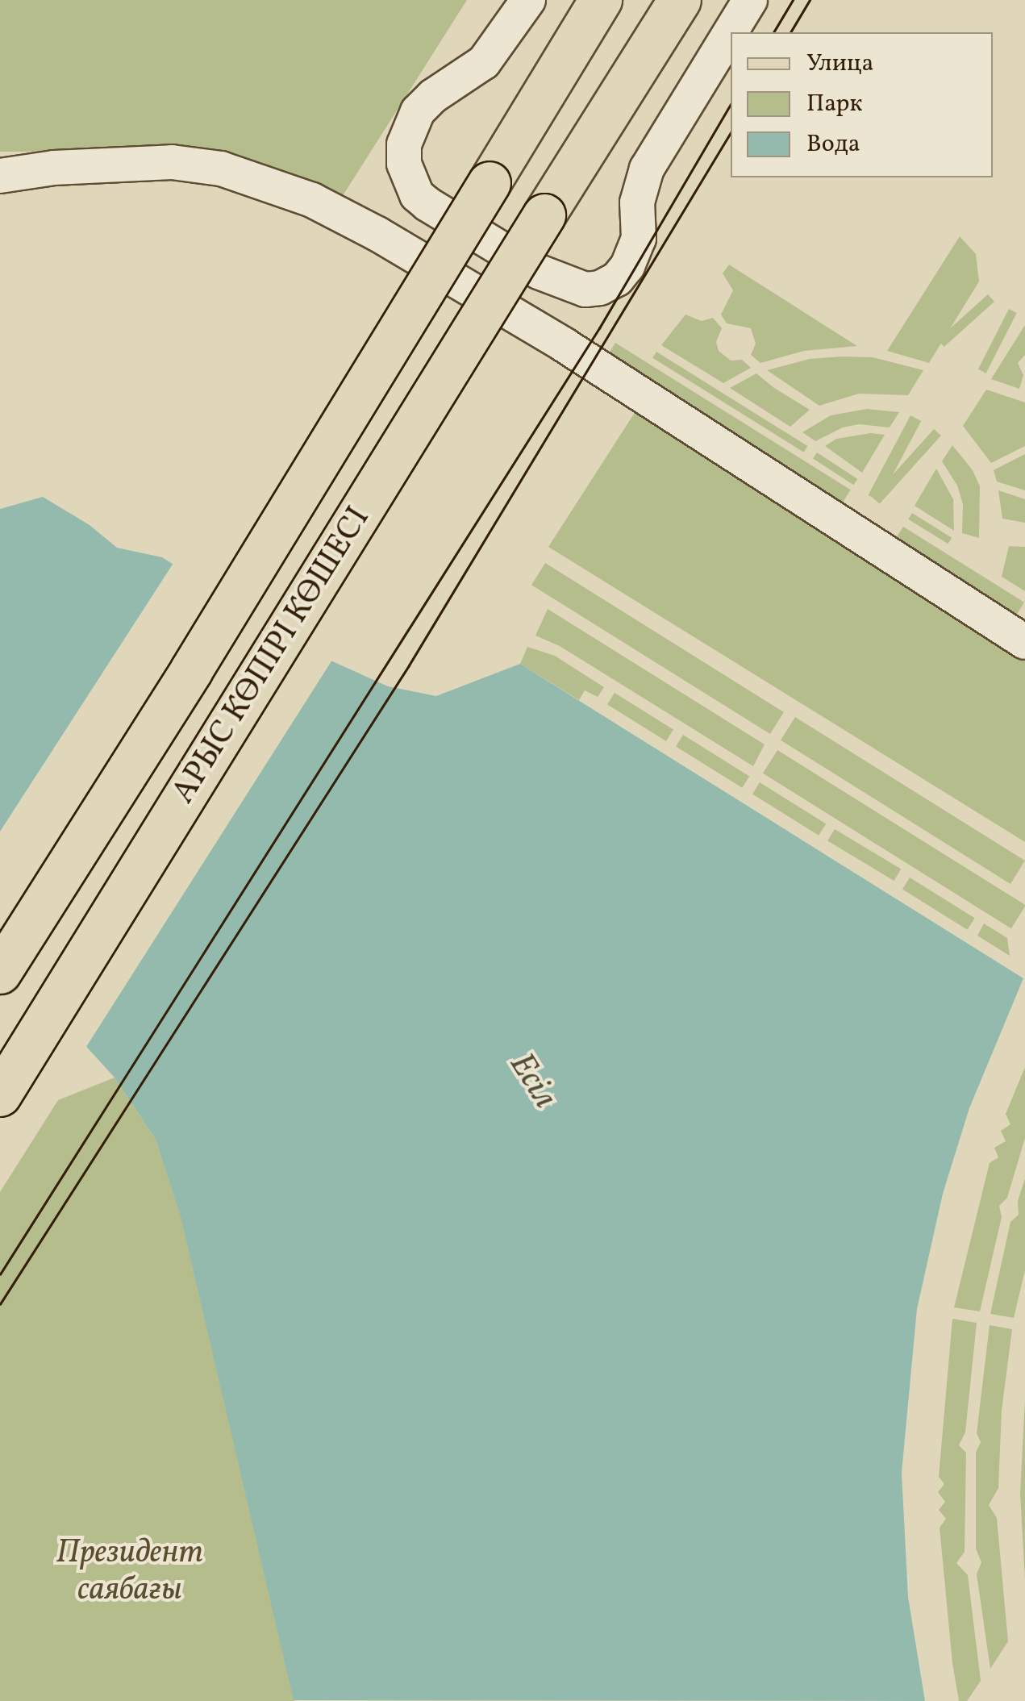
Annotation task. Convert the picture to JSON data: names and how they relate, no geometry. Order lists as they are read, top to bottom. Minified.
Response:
{"streets":{"main road":["АРЫС КӨПІРІ КӨШЕСІ"]},"water":["Есіл"],"parks":["Президент саябағы"],"legend":["Улица","Парк","Вода"]}
